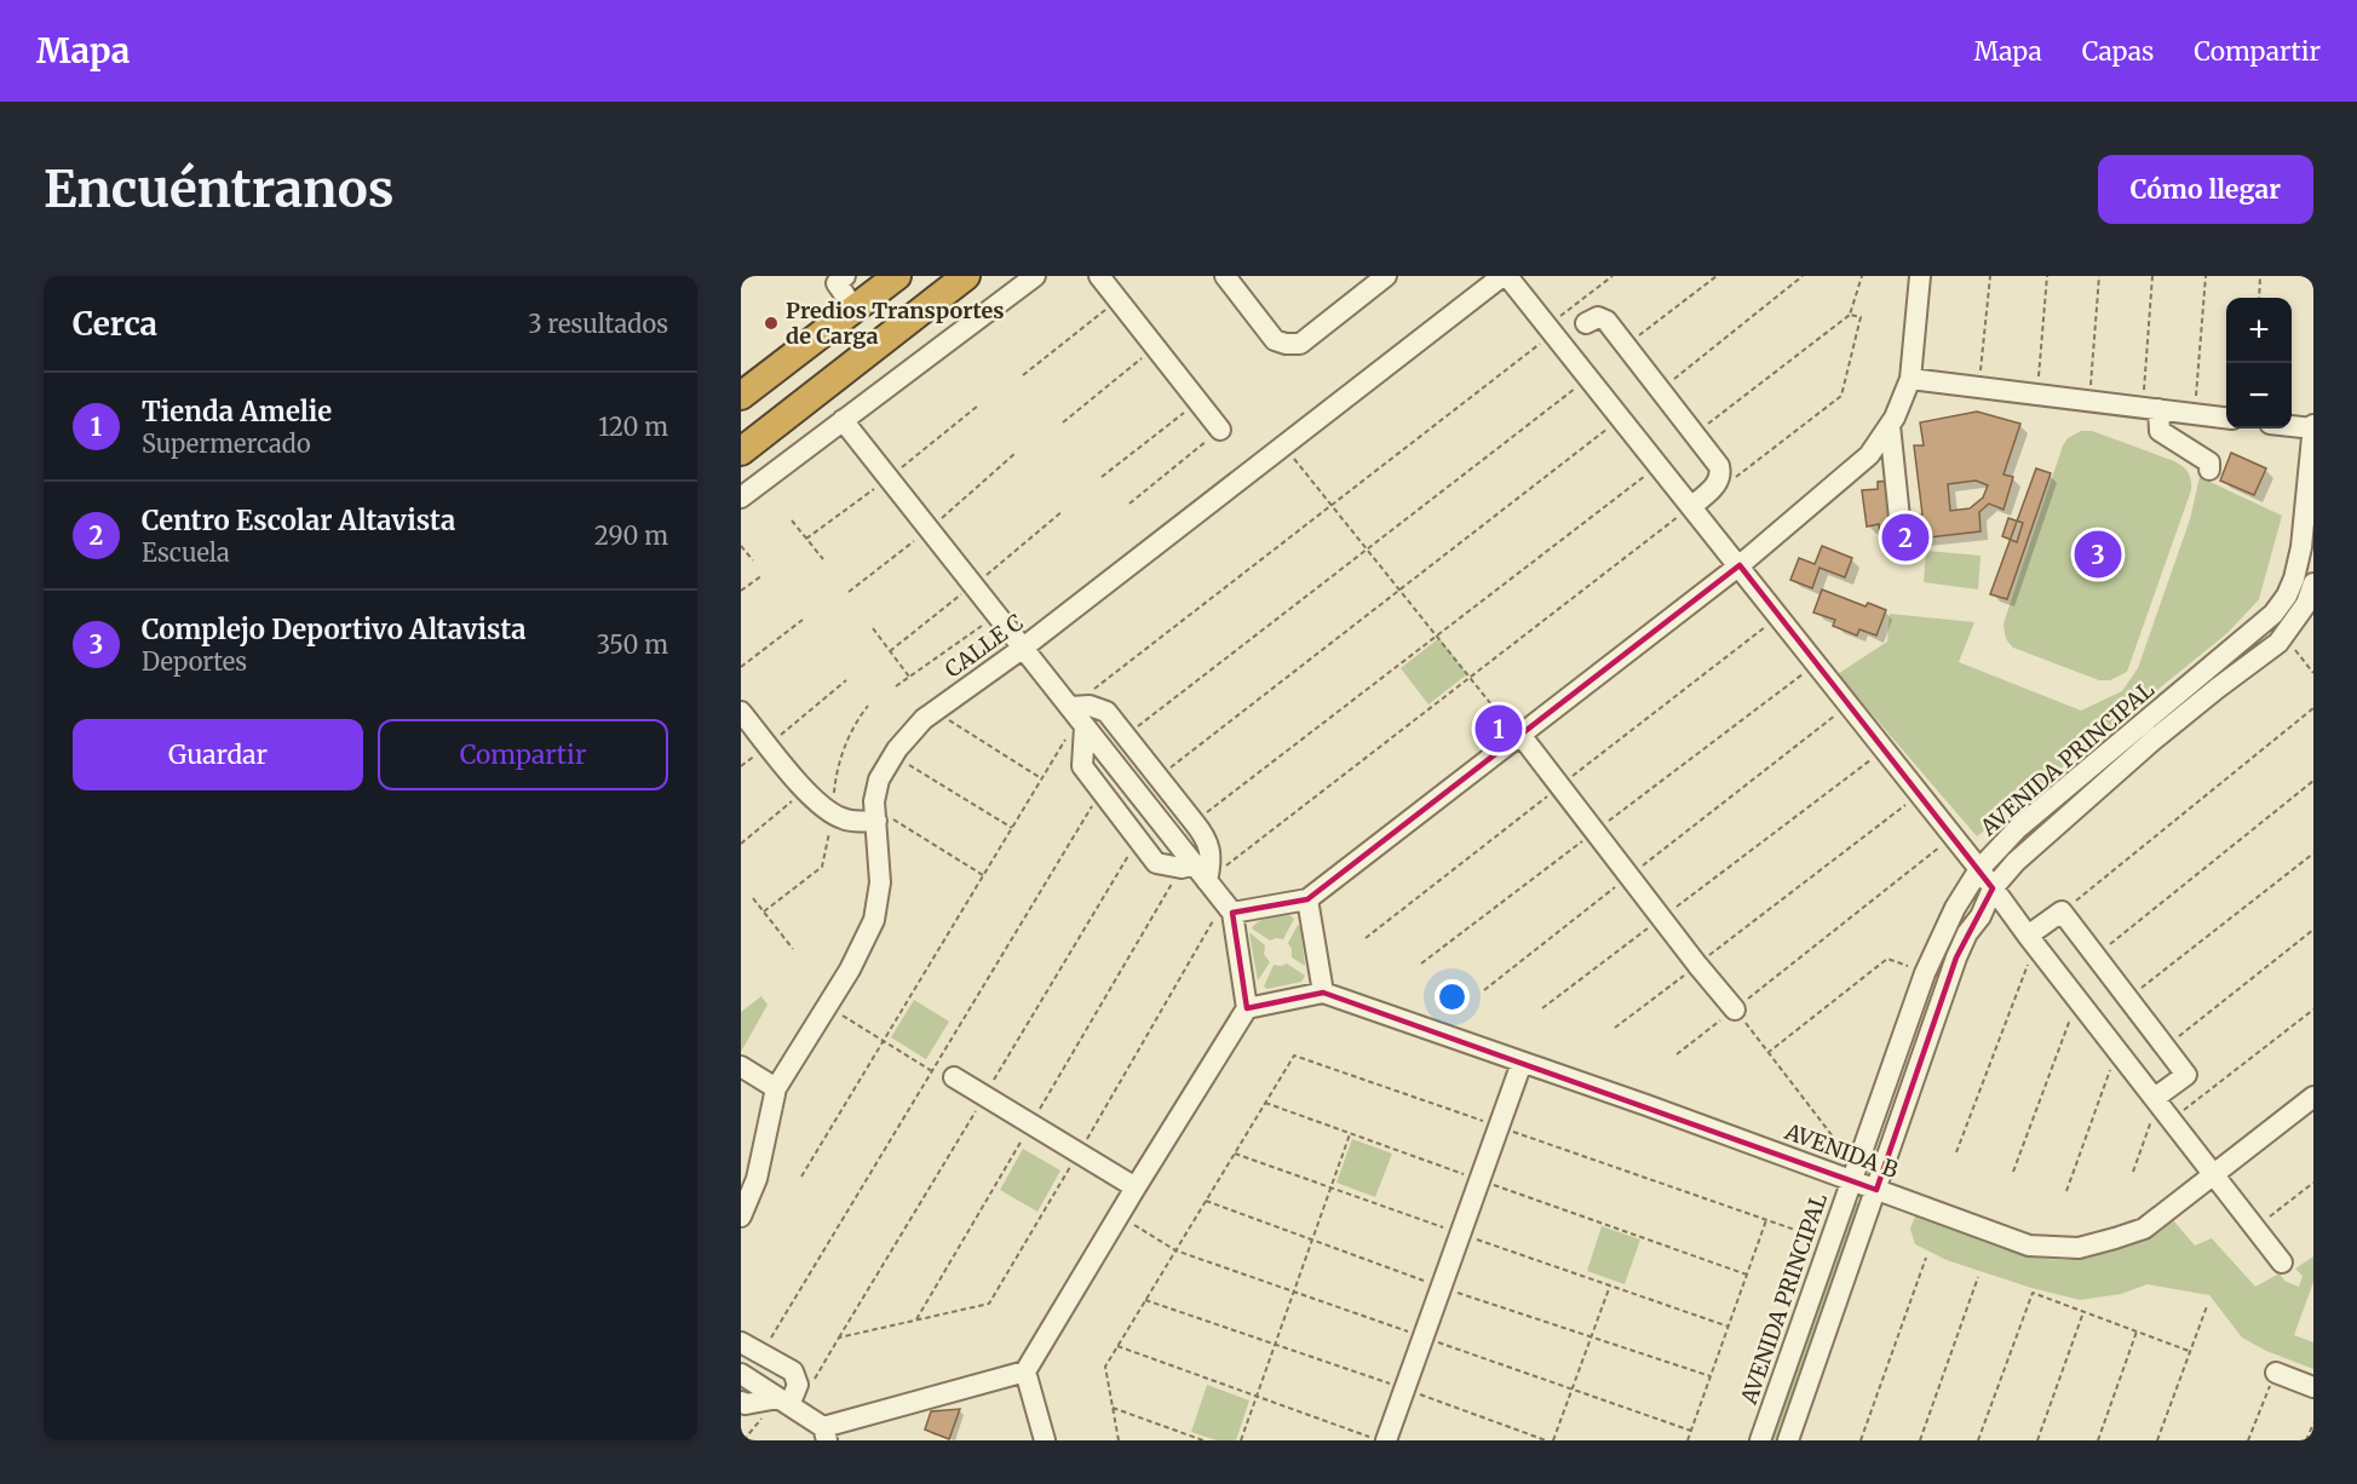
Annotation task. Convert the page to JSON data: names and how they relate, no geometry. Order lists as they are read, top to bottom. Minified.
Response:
{"streets":{"street":["CALLE C","AVENIDA PRINCIPAL","AVENIDA B"]},"crossings":[["AVENIDA PRINCIPAL","AVENIDA B"]],"places":["Predios Transportes de Carga"],"page":{"header":"Mapa","nav":["Mapa","Capas","Compartir"],"buttons":["Cómo llegar",["Guardar","Compartir"]],"title":"Encuéntranos","heading":["Cerca","3 resultados"],"map_buttons":["+","−"],"list":[{"mark":"1","name":"Tienda Amelie","note":"Supermercado","value":"120 m"},{"mark":"2","name":"Centro Escolar Altavista","note":"Escuela","value":"290 m"},{"mark":"3","name":"Complejo Deportivo Altavista","note":"Deportes","value":"350 m"}],"pins":["2","3","1"]}}
